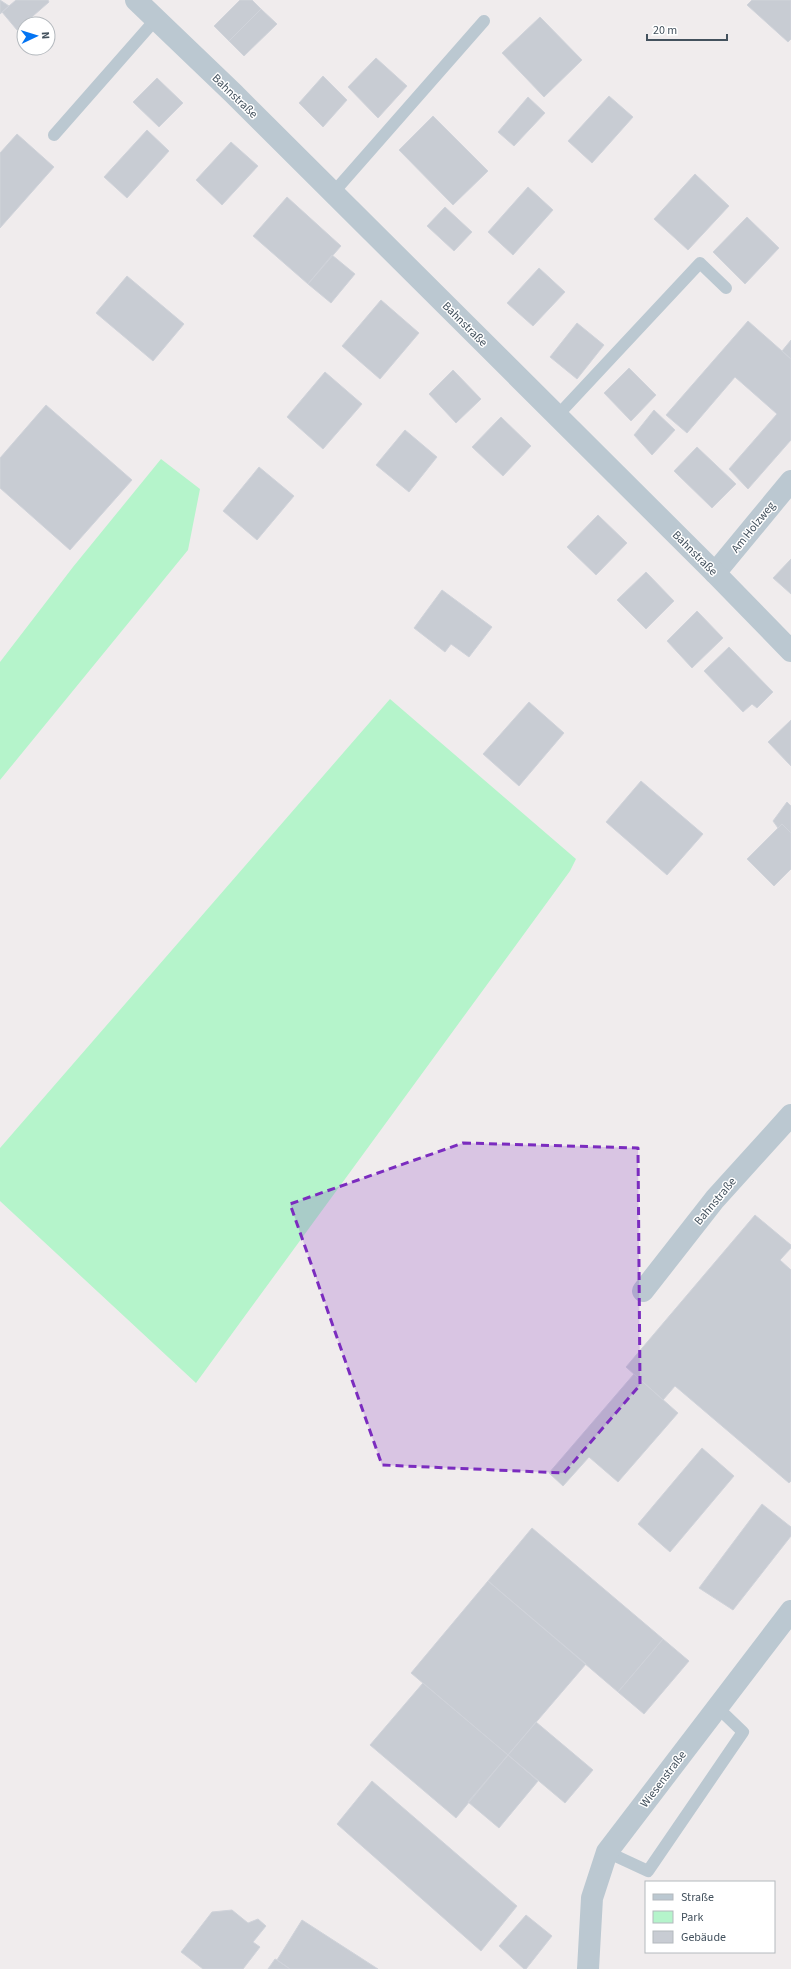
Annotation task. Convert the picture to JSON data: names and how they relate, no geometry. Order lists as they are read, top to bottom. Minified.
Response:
{"streets":{"street":["Bahnstraße","Am Holzweg","Wiesenstraße"]},"crossings":[["Bahnstraße","Am Holzweg"]],"legend":["Straße","Park","Gebäude"],"scale_bar":"20 m","north":"right"}
